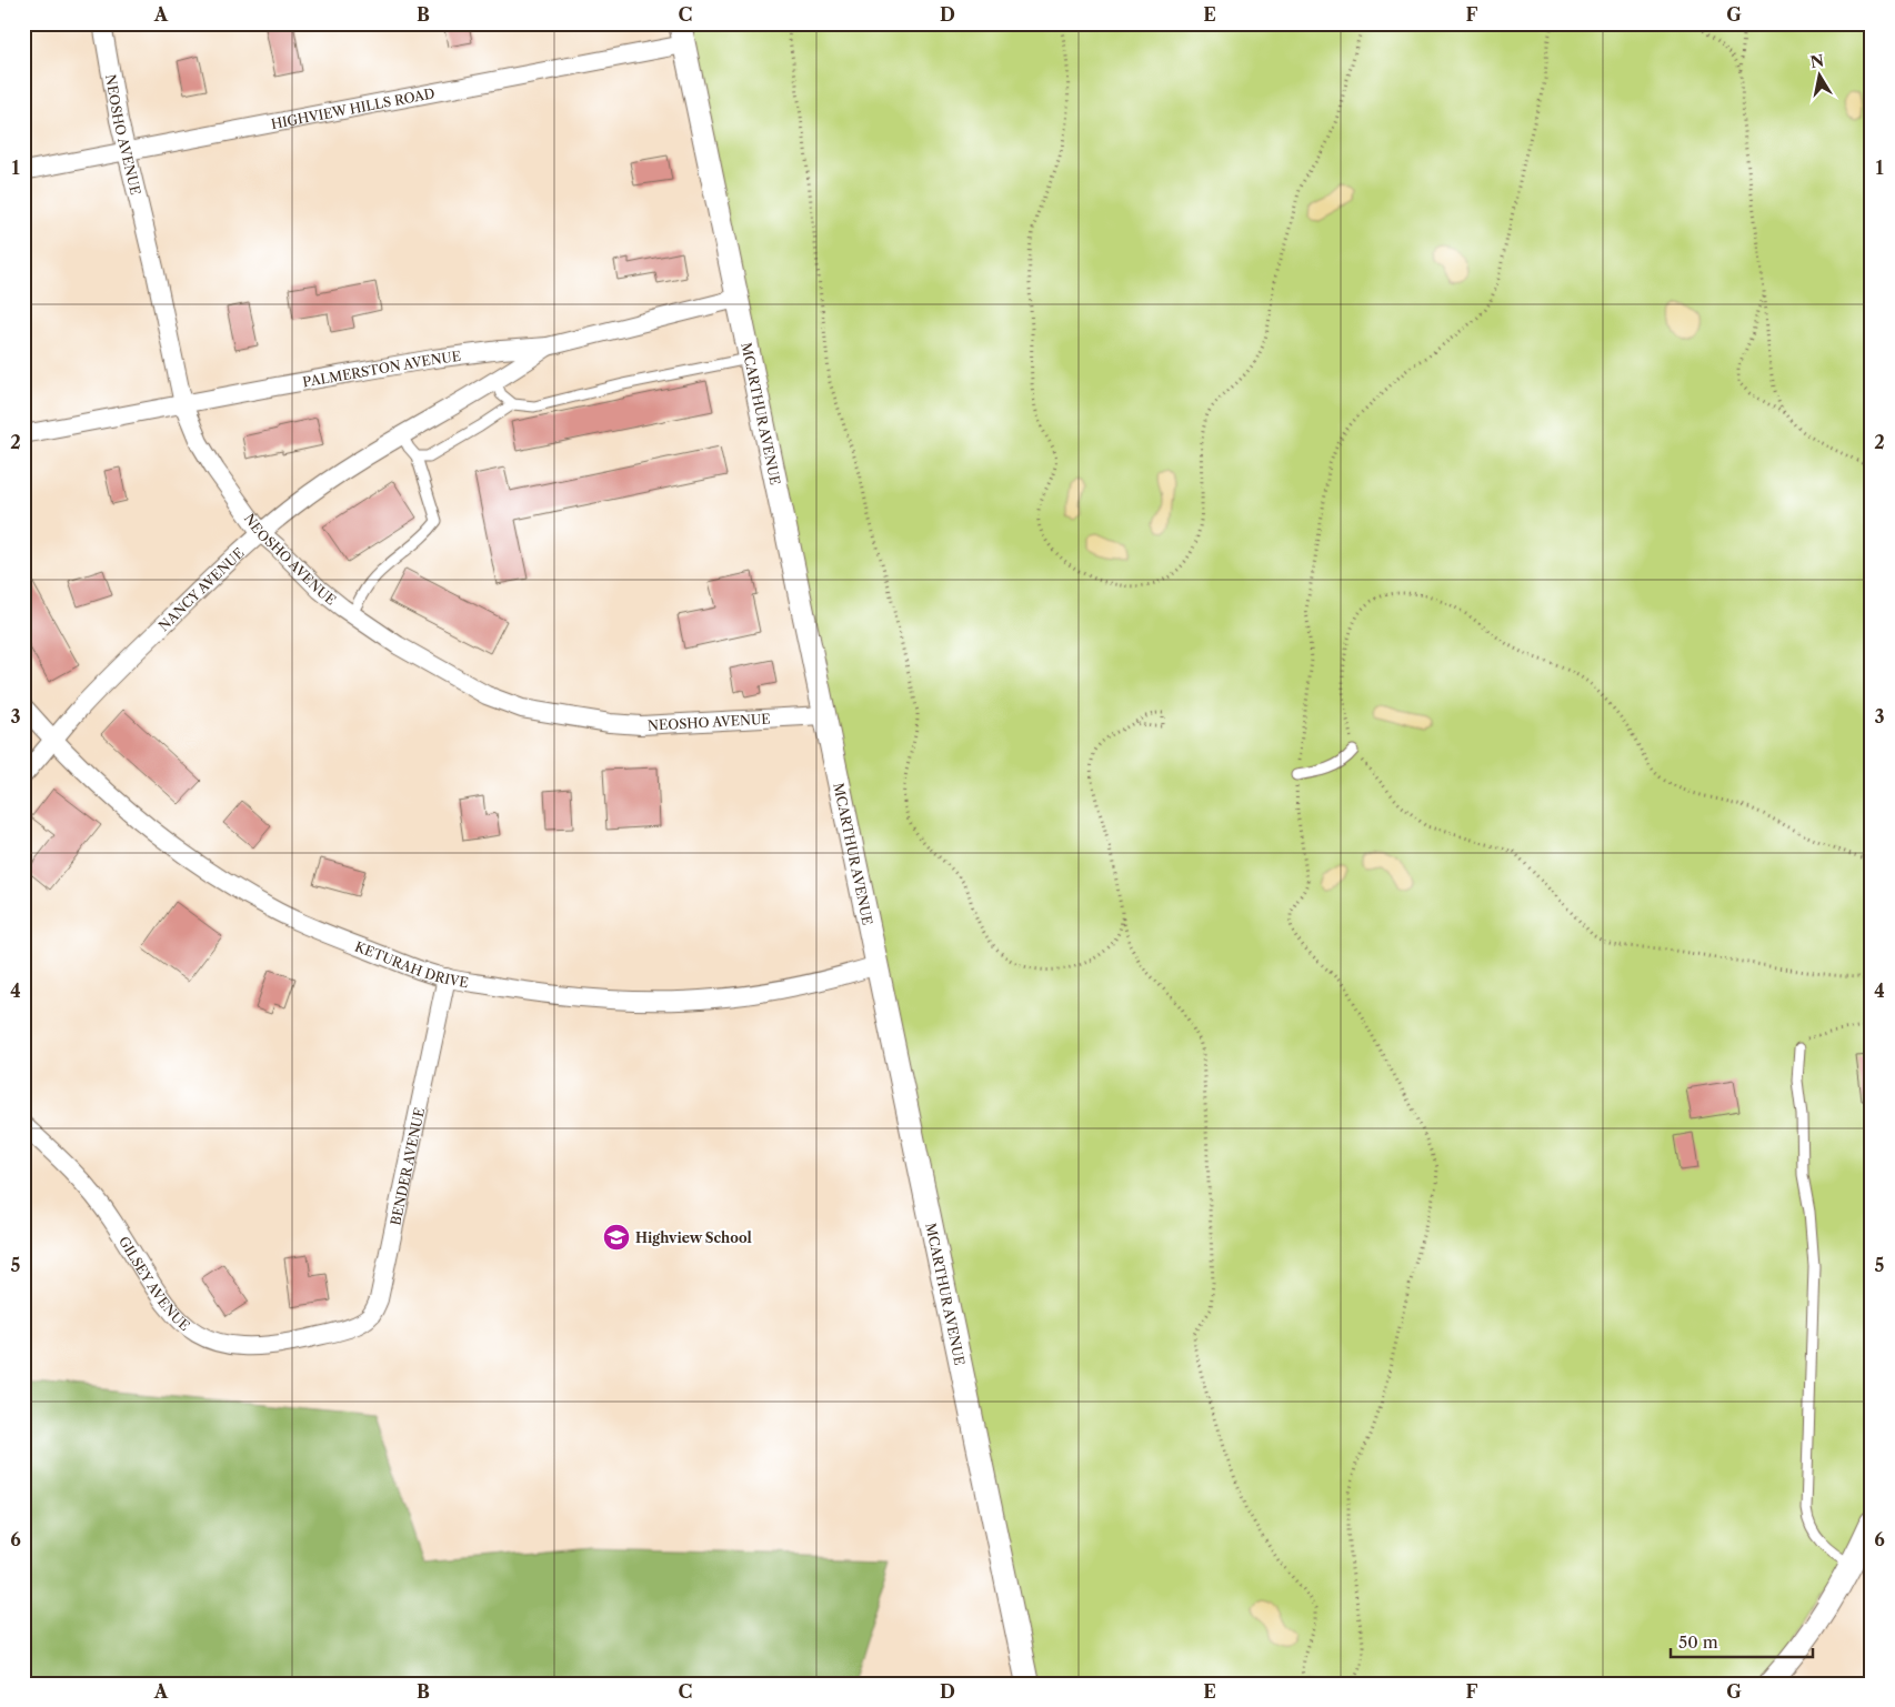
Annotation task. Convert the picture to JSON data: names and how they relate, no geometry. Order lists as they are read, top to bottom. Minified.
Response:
{"streets":{"street":["HIGHVIEW HILLS ROAD","NEOSHO AVENUE","PALMERSTON AVENUE","MCARTHUR AVENUE","NANCY AVENUE","KETURAH DRIVE","BENDER AVENUE","GILSEY AVENUE"]},"crossings":[["HIGHVIEW HILLS ROAD","NEOSHO AVENUE"],["HIGHVIEW HILLS ROAD","MCARTHUR AVENUE"],["NEOSHO AVENUE","PALMERSTON AVENUE"],["NEOSHO AVENUE","MCARTHUR AVENUE"],["NEOSHO AVENUE","NANCY AVENUE"],["PALMERSTON AVENUE","MCARTHUR AVENUE"],["PALMERSTON AVENUE","NANCY AVENUE"],["MCARTHUR AVENUE","KETURAH DRIVE"],["NANCY AVENUE","KETURAH DRIVE"],["KETURAH DRIVE","BENDER AVENUE"],["BENDER AVENUE","GILSEY AVENUE"]],"places":{"school or university":["Highview School"]},"scale_bar":"50 m","north":"top","grid":{"columns":["A","B","C","D","E","F","G"],"rows":["1","2","3","4","5","6"]}}
